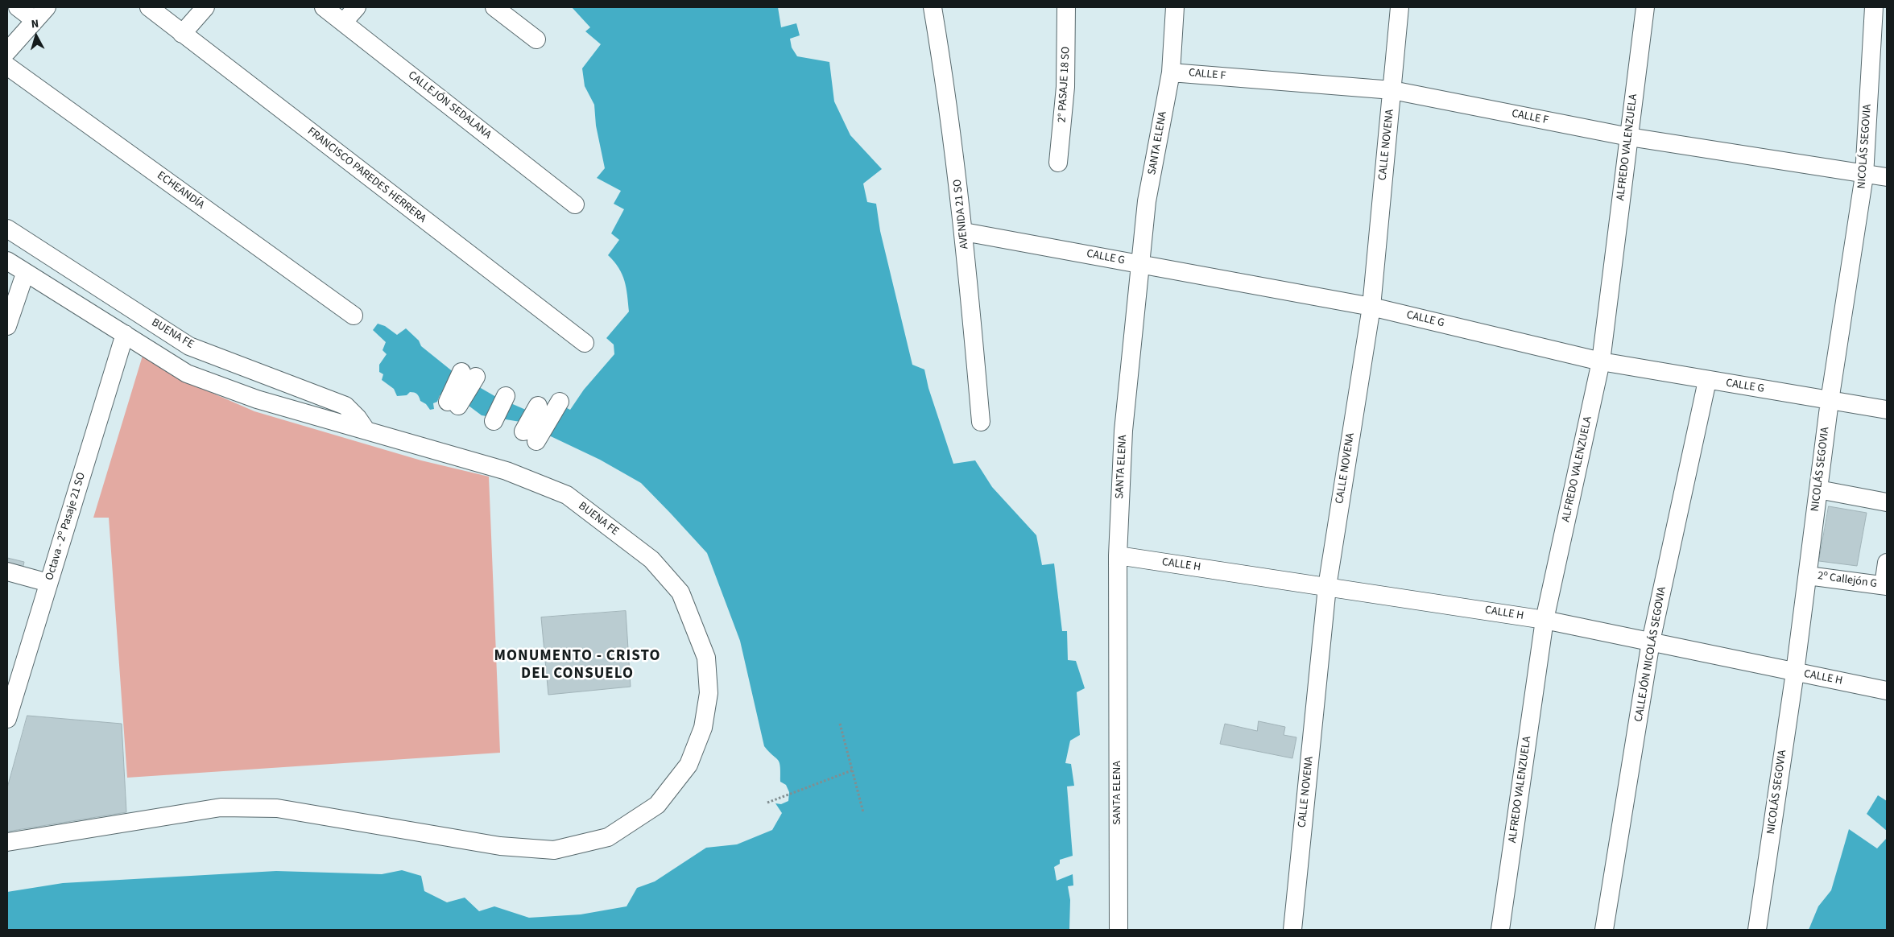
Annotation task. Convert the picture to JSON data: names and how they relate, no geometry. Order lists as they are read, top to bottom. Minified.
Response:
{"streets":{"street":["CALLE F","2° PASAJE 18 SO","CALLEJÓN SEDALANA","SANTA ELENA","CALLE NOVENA","NICOLÁS SEGOVIA","ALFREDO VALENZUELA","FRANCISCO PAREDES HERRERA","ECHEANDÍA","AVENIDA 21 SO","CALLE G","BUENA FE","Octava - 2º Pasaje 21 SO","CALLE H","2º Callejón G","CALLEJÓN NICOLÁS SEGOVIA"]},"crossings":[["CALLE F","SANTA ELENA"],["CALLE F","CALLE NOVENA"],["CALLE F","NICOLÁS SEGOVIA"],["CALLE F","ALFREDO VALENZUELA"],["SANTA ELENA","CALLE G"],["SANTA ELENA","CALLE H"],["CALLE NOVENA","CALLE G"],["CALLE NOVENA","CALLE H"],["NICOLÁS SEGOVIA","CALLE G"],["NICOLÁS SEGOVIA","CALLE H"],["NICOLÁS SEGOVIA","2º Callejón G"],["ALFREDO VALENZUELA","CALLE G"],["ALFREDO VALENZUELA","CALLE H"],["AVENIDA 21 SO","CALLE G"],["CALLE G","CALLEJÓN NICOLÁS SEGOVIA"],["BUENA FE","Octava - 2º Pasaje 21 SO"],["CALLE H","CALLEJÓN NICOLÁS SEGOVIA"]],"districts":["MONUMENTO - CRISTO DEL CONSUELO"],"north":"top"}
